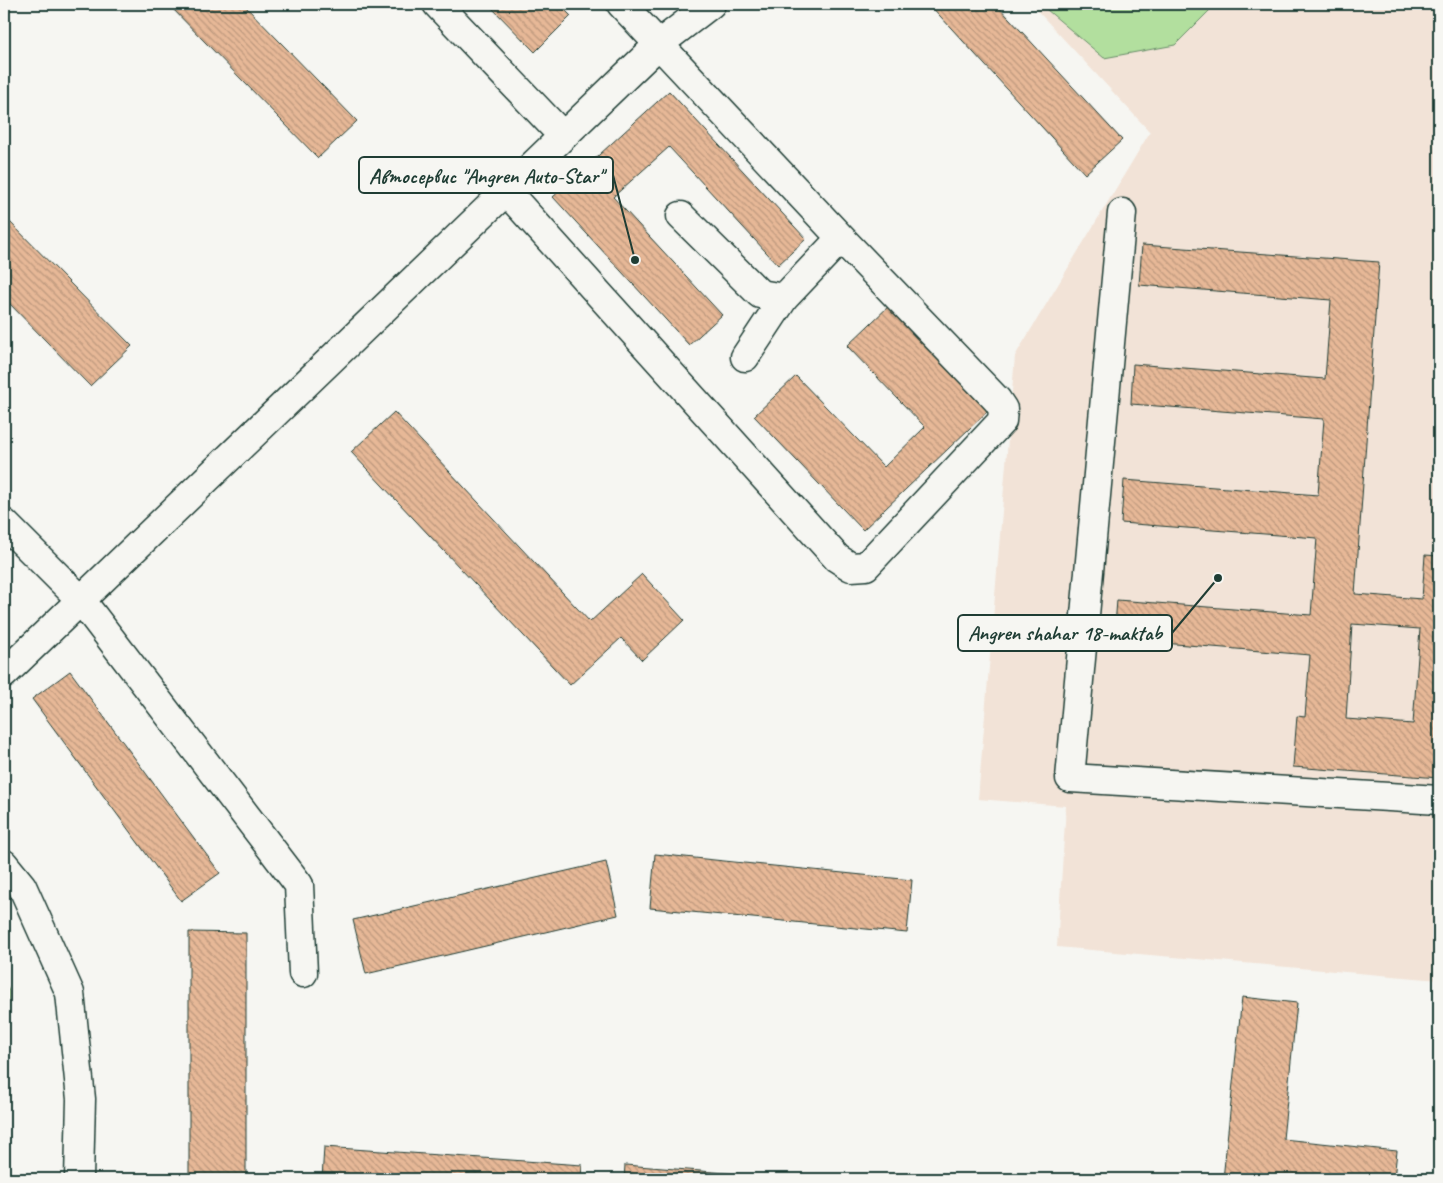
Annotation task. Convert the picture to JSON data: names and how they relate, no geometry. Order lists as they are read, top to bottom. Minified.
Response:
{"places":["Автосервис \"Angren Auto-Star\"","Angren shahar 18-maktab"]}
